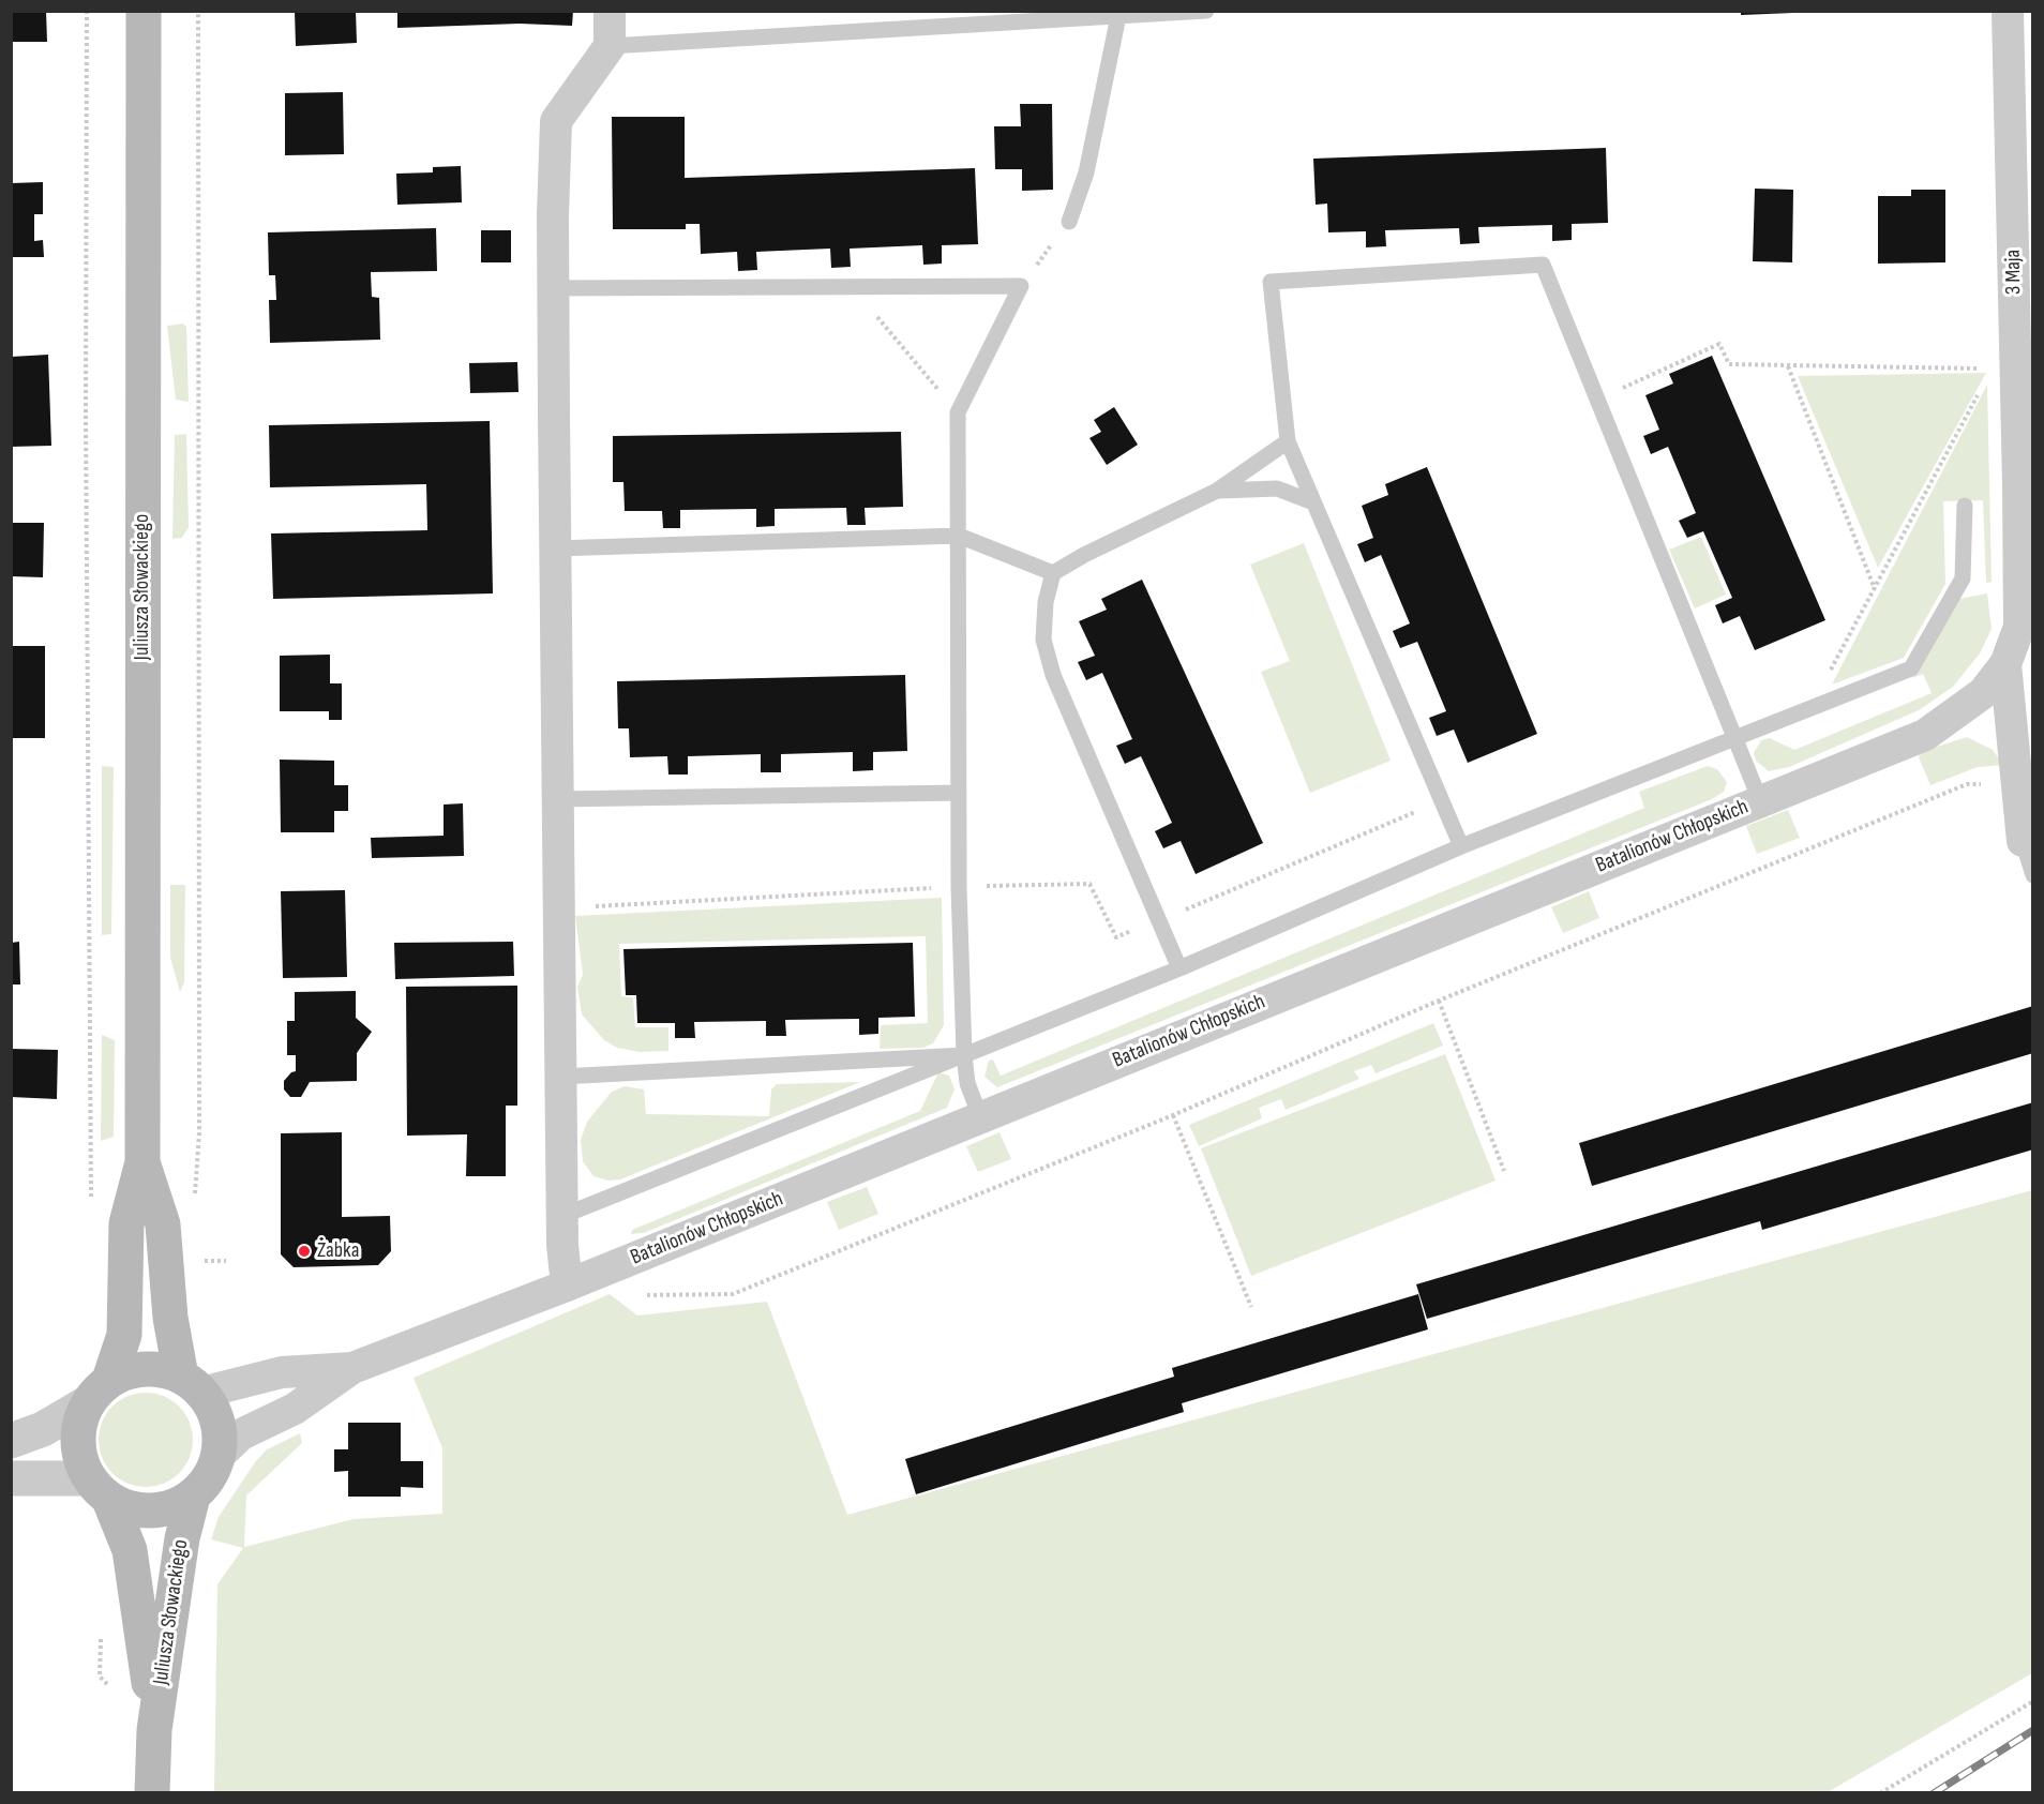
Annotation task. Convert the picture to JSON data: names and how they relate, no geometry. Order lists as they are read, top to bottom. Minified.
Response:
{"streets":{"main road":["Juliusza Słowackiego"],"street":["3 Maja","Batalionów Chłopskich"]},"crossings":[["3 Maja","Batalionów Chłopskich"],["Juliusza Słowackiego","Batalionów Chłopskich"]],"places":["Żabka"]}
